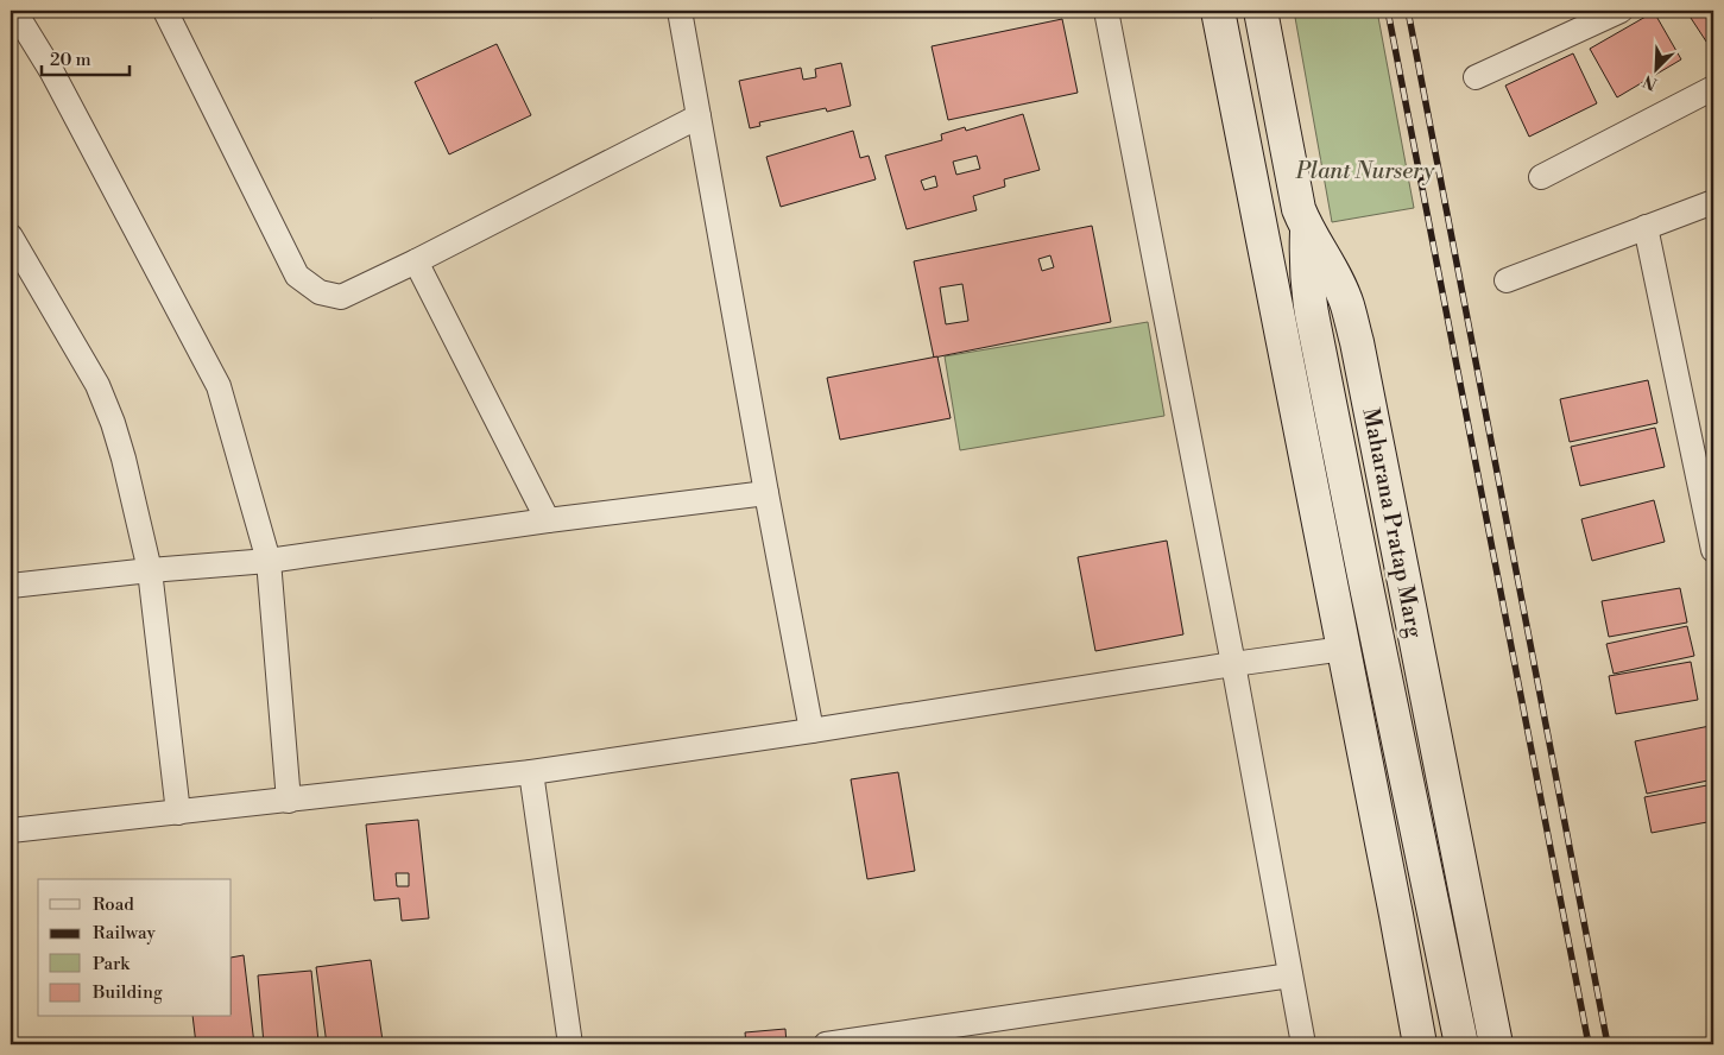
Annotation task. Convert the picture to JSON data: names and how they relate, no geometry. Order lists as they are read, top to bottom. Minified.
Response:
{"streets":{"main road":["Maharana Pratap Marg"]},"parks":["Plant Nursery"],"legend":["Road","Railway","Park","Building"],"scale_bar":"20 m","north":"bottom left"}
